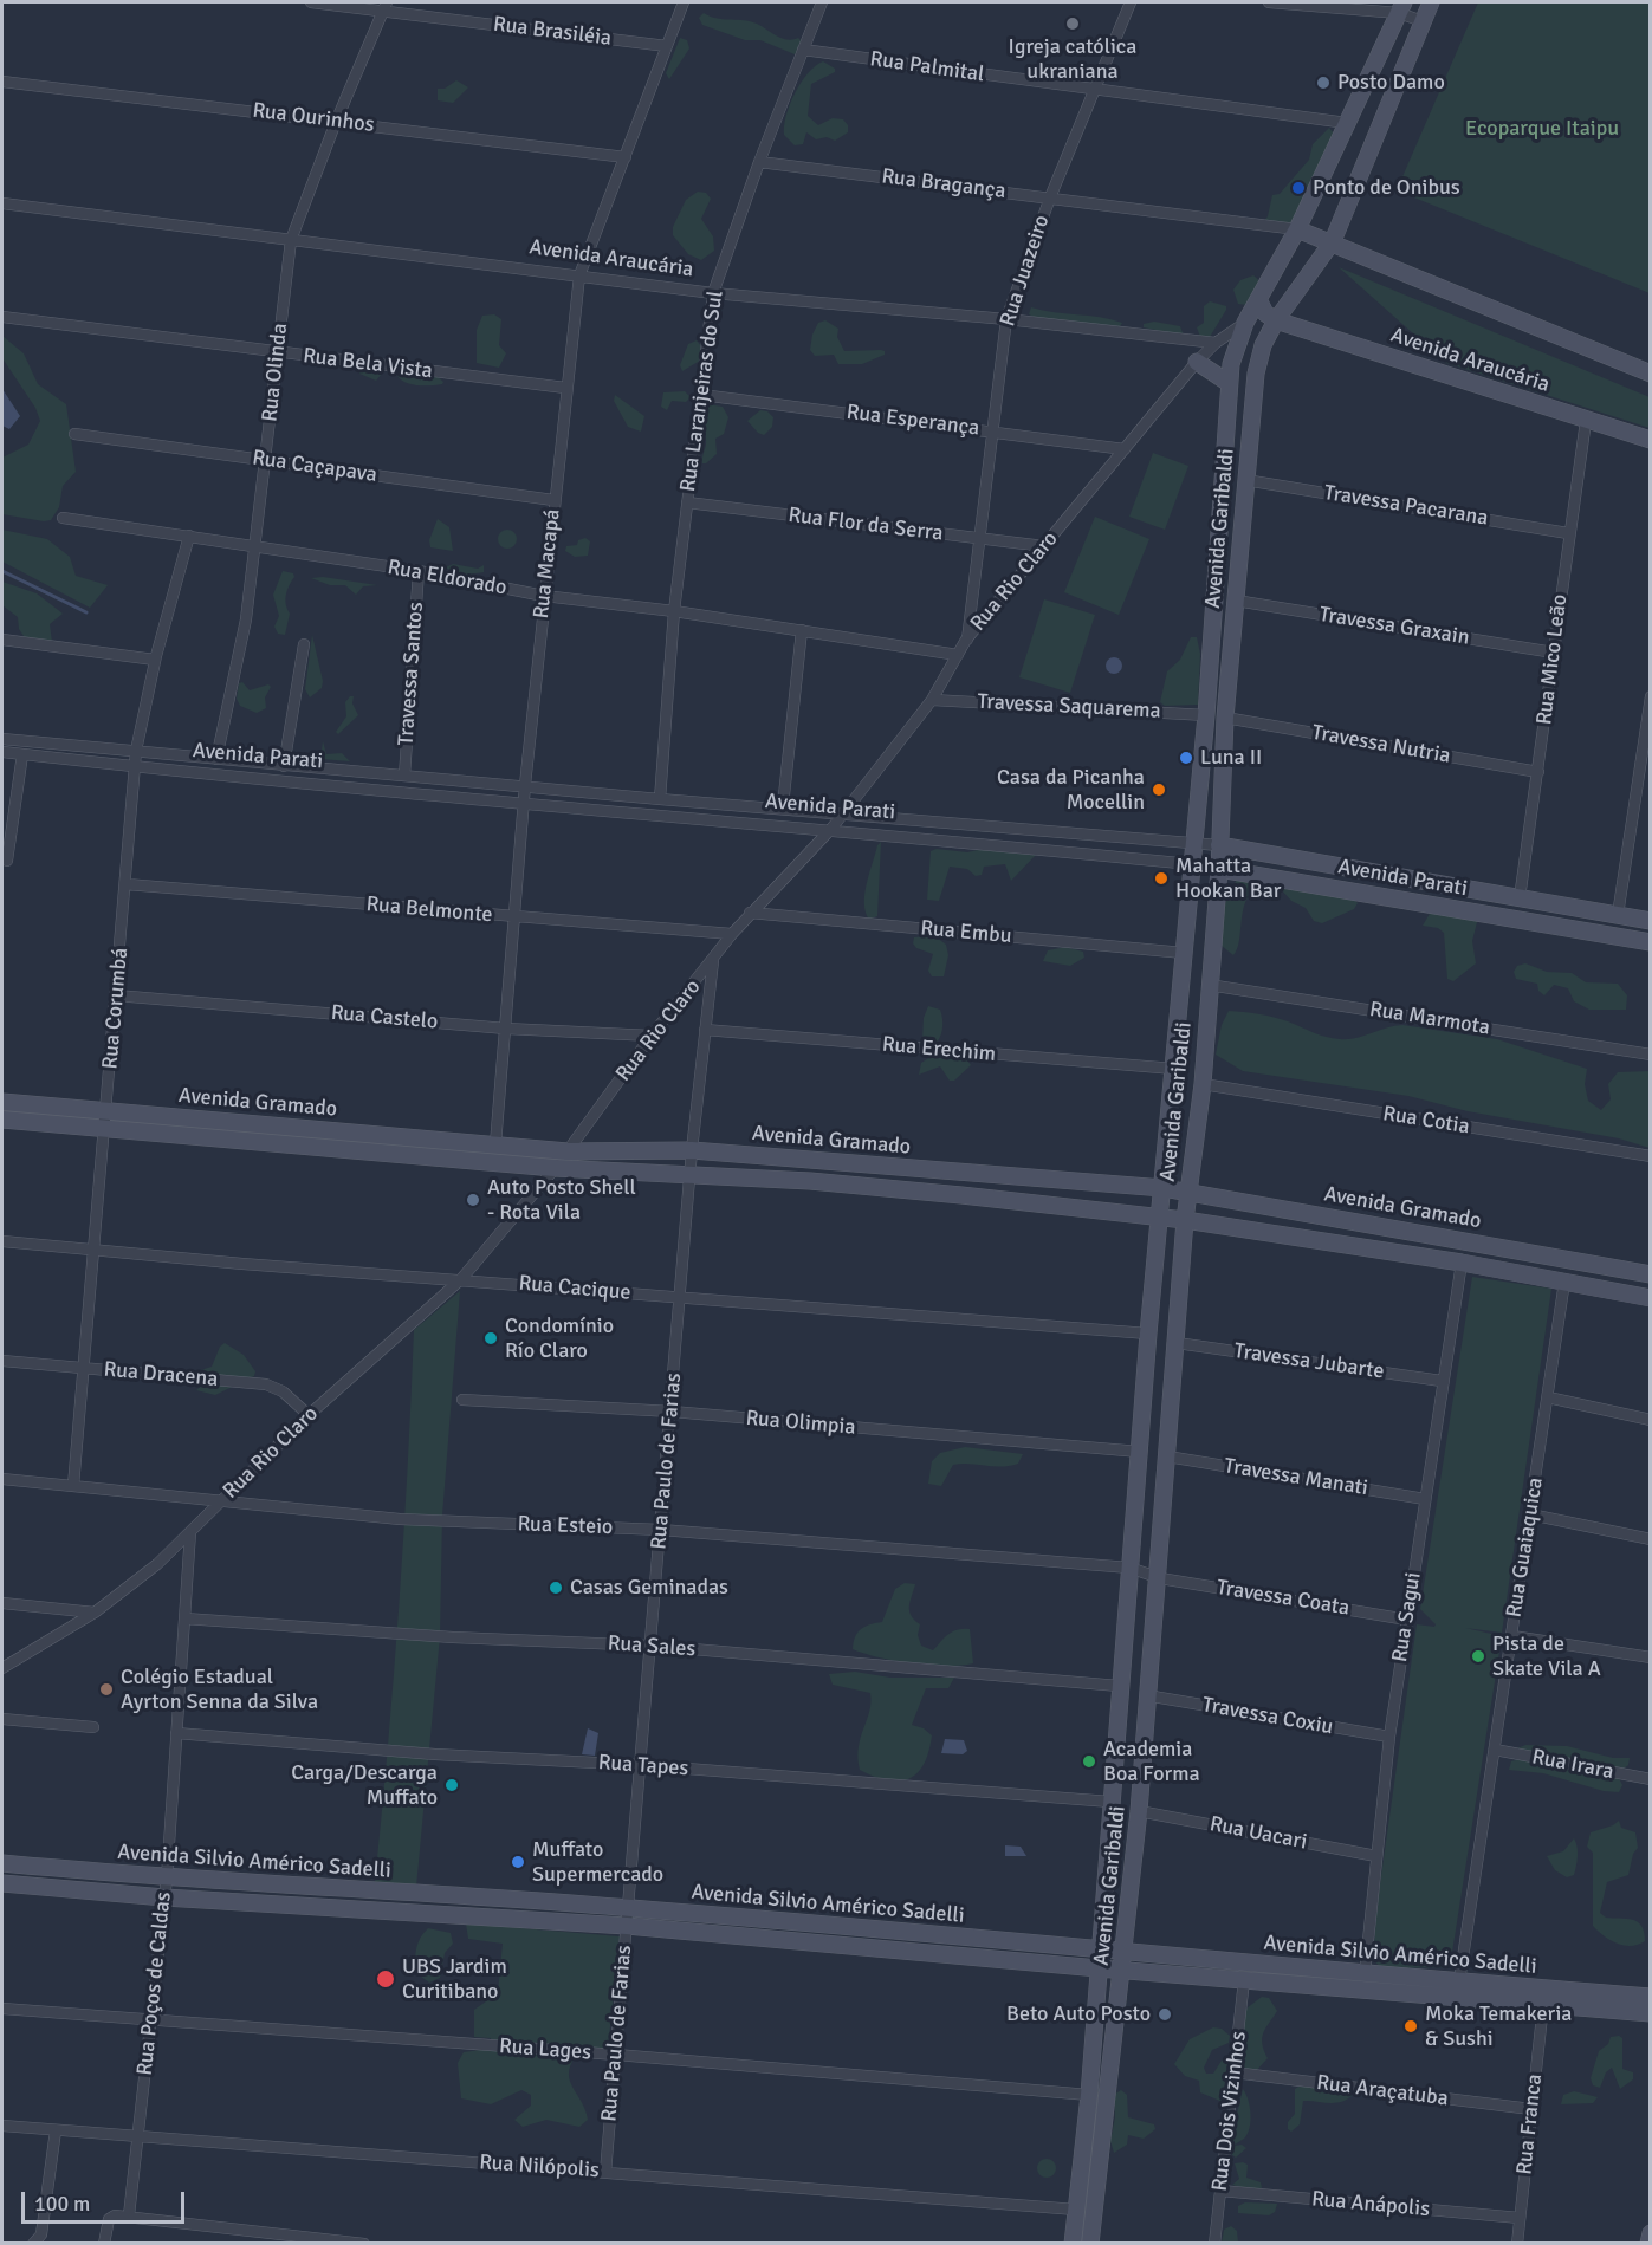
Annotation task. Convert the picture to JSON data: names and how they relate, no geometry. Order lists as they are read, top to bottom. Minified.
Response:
{"streets":{"main road":["Avenida Araucária","Avenida Garibaldi","Avenida Parati","Avenida Gramado","Avenida Silvio Américo Sadelli"],"street":["Rua Brasiléia","Rua Palmital","Rua Ourinhos","Rua Bragança","Rua Juazeiro","Rua Bela Vista","Rua Olinda","Rua Laranjeiras do Sul","Rua Esperança","Rua Caçapava","Travessa Pacarana","Rua Flor da Serra","Rua Macapá","Rua Eldorado","Rua Rio Claro","Travessa Graxain","Rua Mico Leão","Travessa Santos","Travessa Saquarema","Travessa Nutria","Rua Belmonte","Rua Embu","Rua Corumbá","Rua Castelo","Rua Marmota","Rua Erechim","Rua Cotia","Rua Cacique","Travessa Jubarte","Rua Dracena","Rua Olimpia","Rua Paulo de Farias","Travessa Manati","Rua Esteio","Rua Guaiaquica","Travessa Coata","Rua Sagui","Rua Sales","Travessa Coxiu","Rua Irara","Rua Tapes","Rua Uacari","Rua Poços de Caldas","Rua Lages","Rua Araçatuba","Rua Dois Vizinhos","Rua Franca","Rua Nilópolis","Rua Anápolis"]},"crossings":[["Rua Brasiléia","Rua Olinda"],["Rua Brasiléia","Rua Macapá"],["Rua Palmital","Rua Juazeiro"],["Rua Palmital","Rua Laranjeiras do Sul"],["Rua Palmital","Avenida Garibaldi"],["Rua Ourinhos","Rua Olinda"],["Rua Ourinhos","Rua Macapá"],["Rua Bragança","Rua Juazeiro"],["Rua Bragança","Rua Laranjeiras do Sul"],["Rua Bragança","Avenida Garibaldi"],["Avenida Araucária","Rua Juazeiro"],["Avenida Araucária","Rua Olinda"],["Avenida Araucária","Rua Laranjeiras do Sul"],["Avenida Araucária","Avenida Garibaldi"],["Avenida Araucária","Rua Macapá"],["Avenida Araucária","Rua Rio Claro"],["Avenida Araucária","Rua Mico Leão"],["Rua Juazeiro","Rua Esperança"],["Rua Juazeiro","Rua Flor da Serra"],["Rua Juazeiro","Rua Rio Claro"],["Rua Bela Vista","Rua Olinda"],["Rua Bela Vista","Rua Macapá"],["Rua Olinda","Rua Caçapava"],["Rua Olinda","Rua Eldorado"],["Rua Olinda","Avenida Parati"],["Rua Laranjeiras do Sul","Rua Esperança"],["Rua Laranjeiras do Sul","Rua Flor da Serra"],["Rua Laranjeiras do Sul","Rua Eldorado"],["Rua Laranjeiras do Sul","Avenida Parati"],["Rua Esperança","Rua Rio Claro"],["Rua Caçapava","Rua Macapá"],["Travessa Pacarana","Avenida Garibaldi"],["Travessa Pacarana","Rua Mico Leão"],["Rua Flor da Serra","Rua Rio Claro"],["Avenida Garibaldi","Rua Rio Claro"],["Avenida Garibaldi","Travessa Graxain"],["Avenida Garibaldi","Travessa Saquarema"],["Avenida Garibaldi","Travessa Nutria"],["Avenida Garibaldi","Avenida Parati"],["Avenida Garibaldi","Rua Embu"],["Avenida Garibaldi","Rua Marmota"],["Avenida Garibaldi","Rua Erechim"],["Avenida Garibaldi","Avenida Gramado"],["Avenida Garibaldi","Rua Cotia"],["Avenida Garibaldi","Rua Cacique"],["Avenida Garibaldi","Travessa Jubarte"],["Avenida Garibaldi","Rua Olimpia"],["Avenida Garibaldi","Travessa Manati"],["Avenida Garibaldi","Rua Esteio"],["Avenida Garibaldi","Travessa Coata"],["Avenida Garibaldi","Rua Sales"],["Avenida Garibaldi","Travessa Coxiu"],["Avenida Garibaldi","Rua Tapes"],["Avenida Garibaldi","Rua Uacari"],["Avenida Garibaldi","Avenida Silvio Américo Sadelli"],["Avenida Garibaldi","Rua Lages"],["Avenida Garibaldi","Rua Nilópolis"],["Rua Macapá","Rua Eldorado"],["Rua Macapá","Avenida Parati"],["Rua Macapá","Rua Belmonte"],["Rua Macapá","Rua Castelo"],["Rua Macapá","Avenida Gramado"],["Rua Eldorado","Rua Rio Claro"],["Rua Eldorado","Travessa Santos"],["Rua Eldorado","Rua Corumbá"],["Rua Rio Claro","Travessa Saquarema"],["Rua Rio Claro","Avenida Parati"],["Rua Rio Claro","Rua Belmonte"],["Rua Rio Claro","Rua Embu"],["Rua Rio Claro","Rua Castelo"],["Rua Rio Claro","Avenida Gramado"],["Rua Rio Claro","Rua Cacique"],["Rua Rio Claro","Rua Dracena"],["Rua Rio Claro","Rua Paulo de Farias"],["Rua Rio Claro","Rua Esteio"],["Rua Rio Claro","Rua Poços de Caldas"],["Travessa Graxain","Rua Mico Leão"],["Rua Mico Leão","Travessa Nutria"],["Rua Mico Leão","Avenida Parati"],["Travessa Santos","Avenida Parati"],["Avenida Parati","Rua Corumbá"],["Rua Belmonte","Rua Corumbá"],["Rua Corumbá","Rua Castelo"],["Rua Corumbá","Avenida Gramado"],["Rua Corumbá","Rua Cacique"],["Rua Corumbá","Rua Dracena"],["Rua Corumbá","Rua Esteio"],["Rua Erechim","Rua Paulo de Farias"],["Avenida Gramado","Rua Paulo de Farias"],["Avenida Gramado","Rua Guaiaquica"],["Avenida Gramado","Rua Sagui"],["Rua Cacique","Rua Paulo de Farias"],["Travessa Jubarte","Rua Sagui"],["Rua Olimpia","Rua Paulo de Farias"],["Rua Paulo de Farias","Rua Esteio"],["Rua Paulo de Farias","Rua Sales"],["Rua Paulo de Farias","Rua Tapes"],["Rua Paulo de Farias","Avenida Silvio Américo Sadelli"],["Rua Paulo de Farias","Rua Lages"],["Rua Paulo de Farias","Rua Nilópolis"],["Travessa Manati","Rua Sagui"],["Rua Esteio","Travessa Coata"],["Rua Guaiaquica","Rua Irara"],["Rua Guaiaquica","Avenida Silvio Américo Sadelli"],["Travessa Coata","Rua Sagui"],["Rua Sagui","Travessa Coxiu"],["Rua Sagui","Rua Uacari"],["Rua Sagui","Avenida Silvio Américo Sadelli"],["Rua Sales","Rua Poços de Caldas"],["Rua Tapes","Rua Poços de Caldas"],["Avenida Silvio Américo Sadelli","Rua Poços de Caldas"],["Avenida Silvio Américo Sadelli","Rua Dois Vizinhos"],["Avenida Silvio Américo Sadelli","Rua Franca"],["Rua Poços de Caldas","Rua Lages"],["Rua Poços de Caldas","Rua Nilópolis"],["Rua Araçatuba","Rua Dois Vizinhos"],["Rua Araçatuba","Rua Franca"],["Rua Dois Vizinhos","Rua Anápolis"],["Rua Franca","Rua Anápolis"]],"parks":["Ecoparque Itaipu"],"places":["Igreja católica ukraniana","Posto Damo","Ponto de Onibus","Luna II","Casa da Picanha Mocellin","Mahatta Hookan Bar","Auto Posto Shell - Rota Vila","Condomínio Río Claro","Casas Geminadas","Pista de Skate Vila A","Colégio Estadual Ayrton Senna da Silva","Academia Boa Forma","Carga/Descarga Muffato","Muffato Supermercado","UBS Jardim Curitibano","Beto Auto Posto","Moka Temakeria & Sushi"],"scale_bar":"100 m"}
